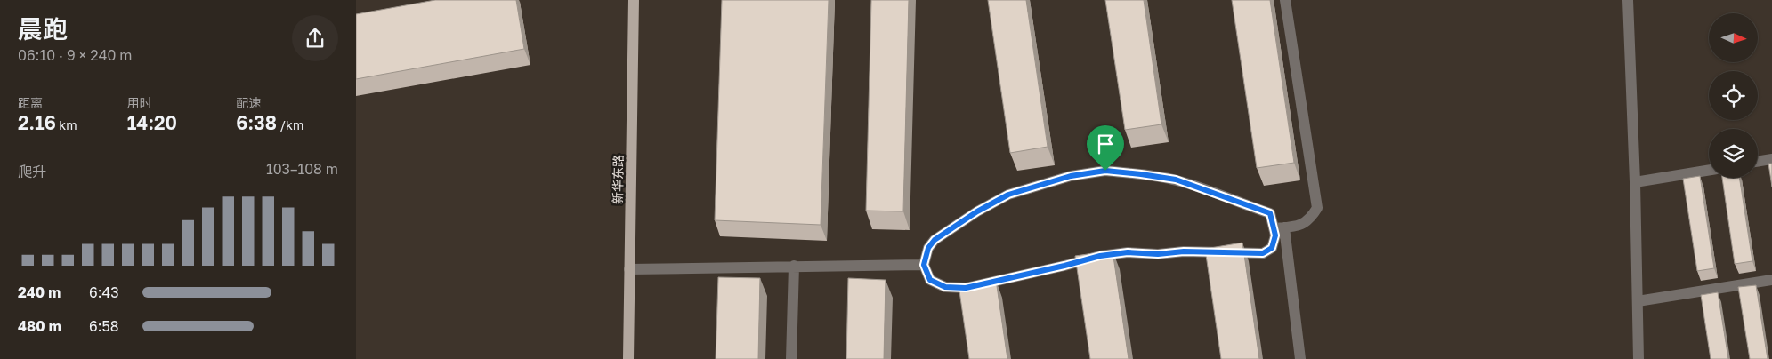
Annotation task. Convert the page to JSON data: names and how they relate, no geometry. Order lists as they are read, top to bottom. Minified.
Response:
{"streets":{"main road":["新华东路"]},"north":"right","page":{"heading":["晨跑","06:10 · 9 × 240 m"],"stats":[["距离","2.16 km"],["用时","14:20"],["配速","6:38 /km"]],"chart":["爬升","103–108 m"],"list":[{"name":"240 m","note":"6:43"},{"name":"480 m","note":"6:58"}]}}
